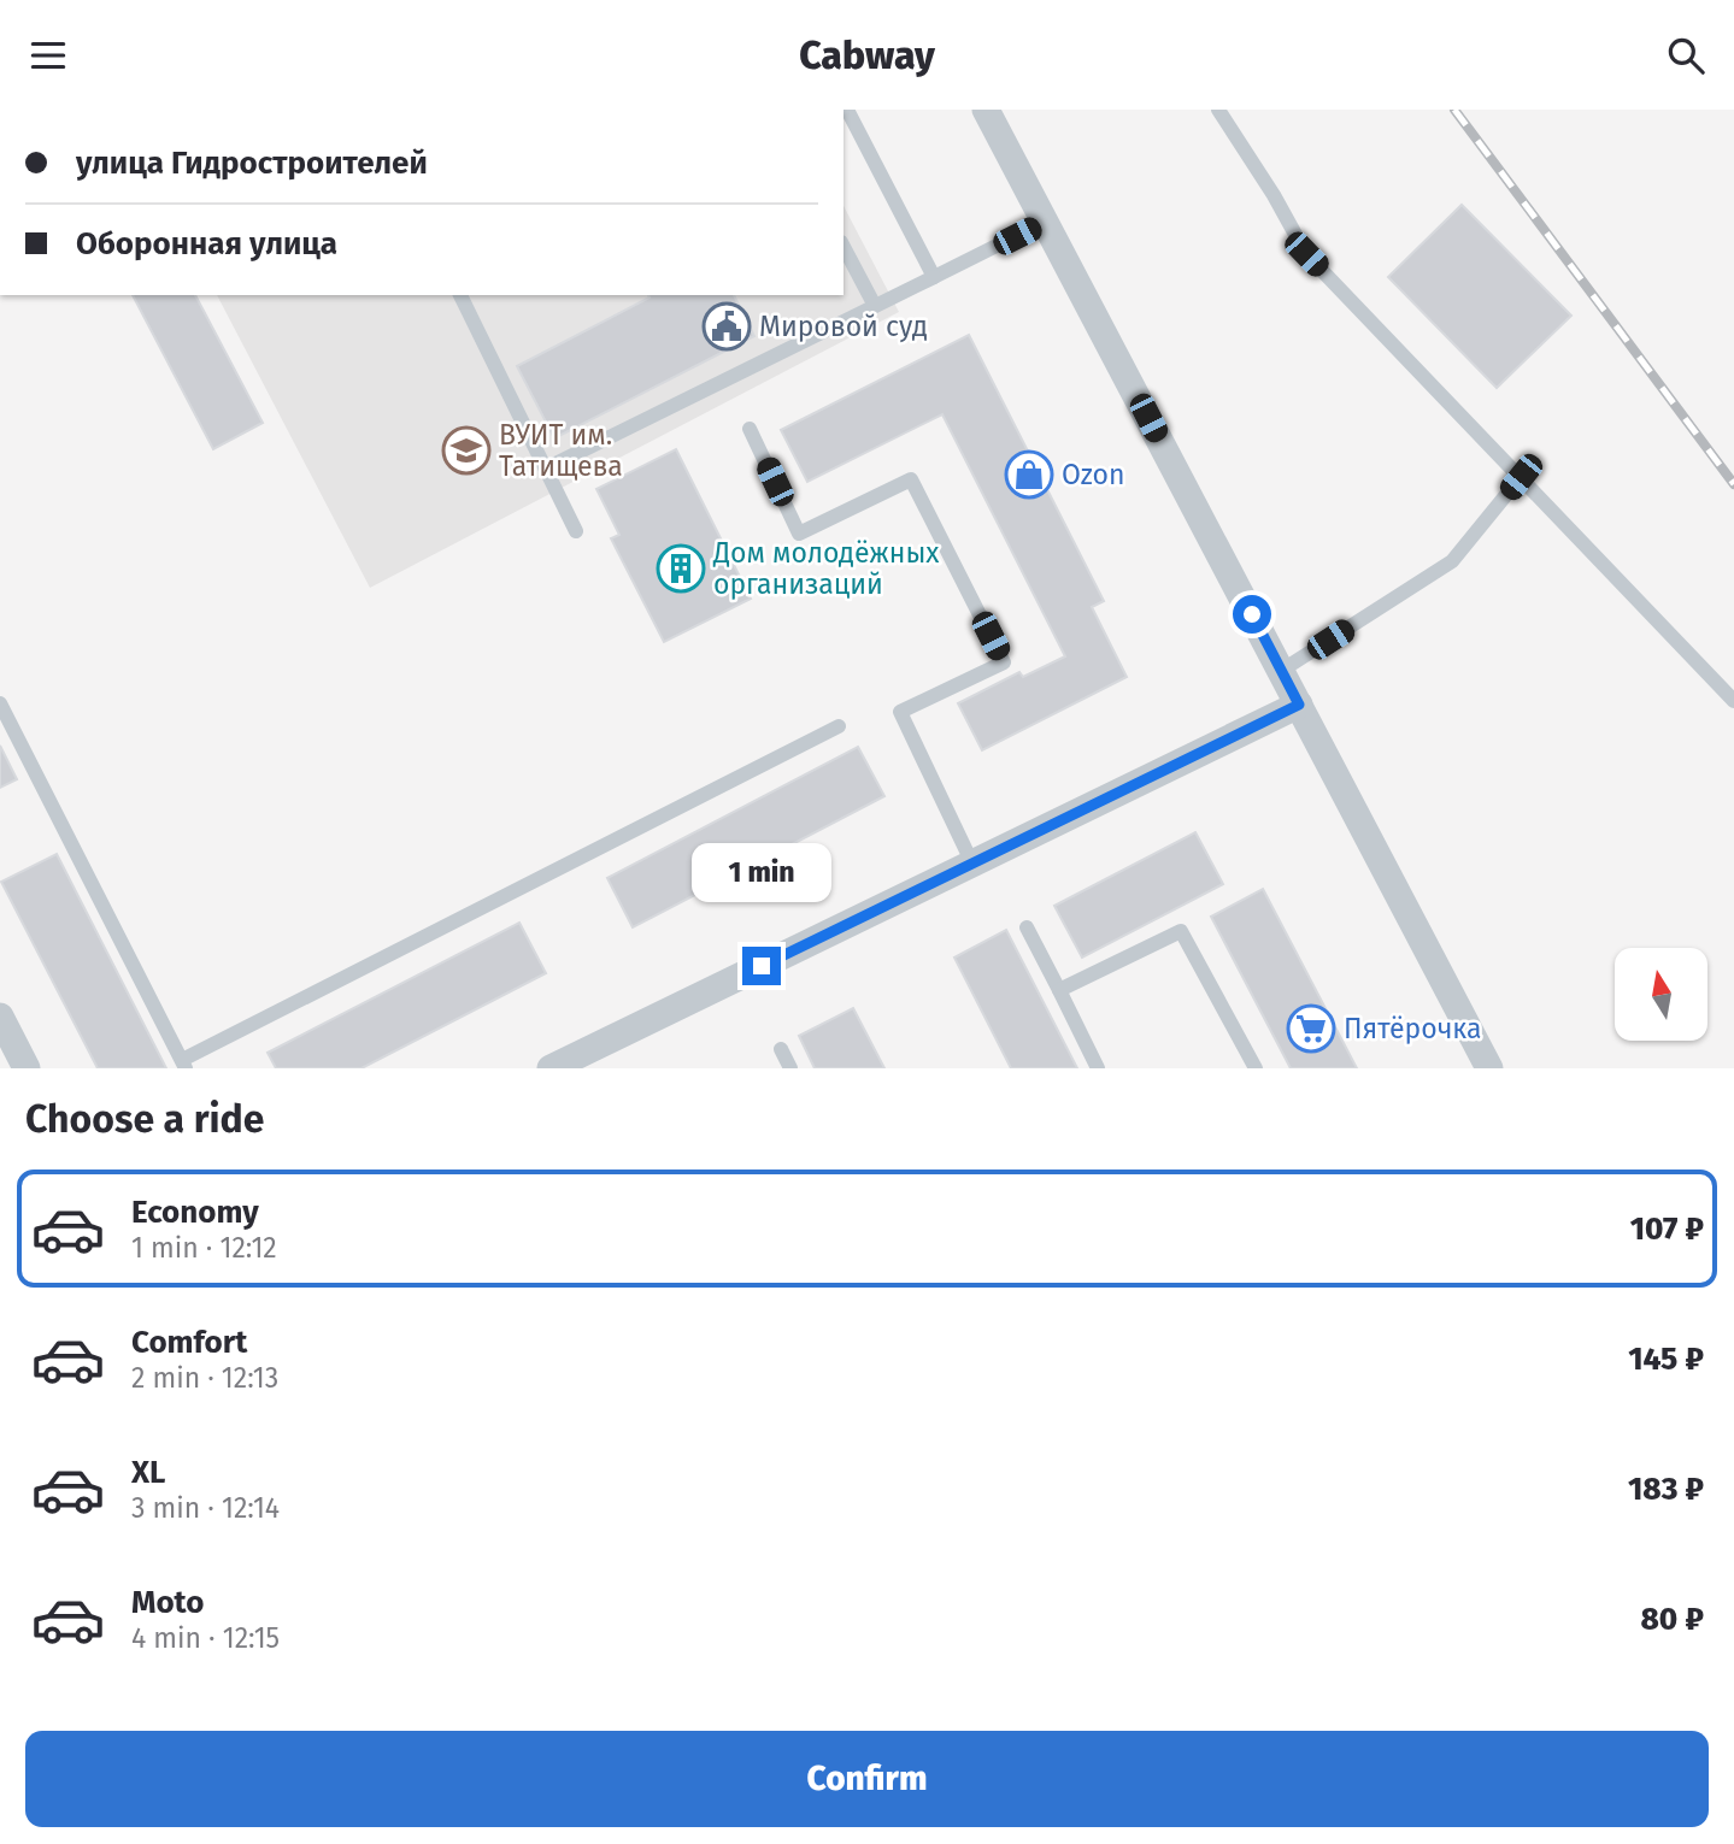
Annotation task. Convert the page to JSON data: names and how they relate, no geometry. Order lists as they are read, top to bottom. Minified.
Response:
{"places":{"public building":["Мировой суд"],"school or university":["ВУИТ им. Татищева"],"shop":["Ozon"],"building":["Дом молодёжных организаций"],"supermarket":["Пятёрочка"]},"north":"top","page":{"header":"Cabway","banner":["улица Гидростроителей","Оборонная улица"],"bubble":"1 min","heading":"Choose a ride","list":[{"name":"Economy","note":"1 min · 12:12","value":"107 ₽"},{"name":"Comfort","note":"2 min · 12:13","value":"145 ₽"},{"name":"XL","note":"3 min · 12:14","value":"183 ₽"},{"name":"Moto","note":"4 min · 12:15","value":"80 ₽"}],"buttons":"Confirm"}}
